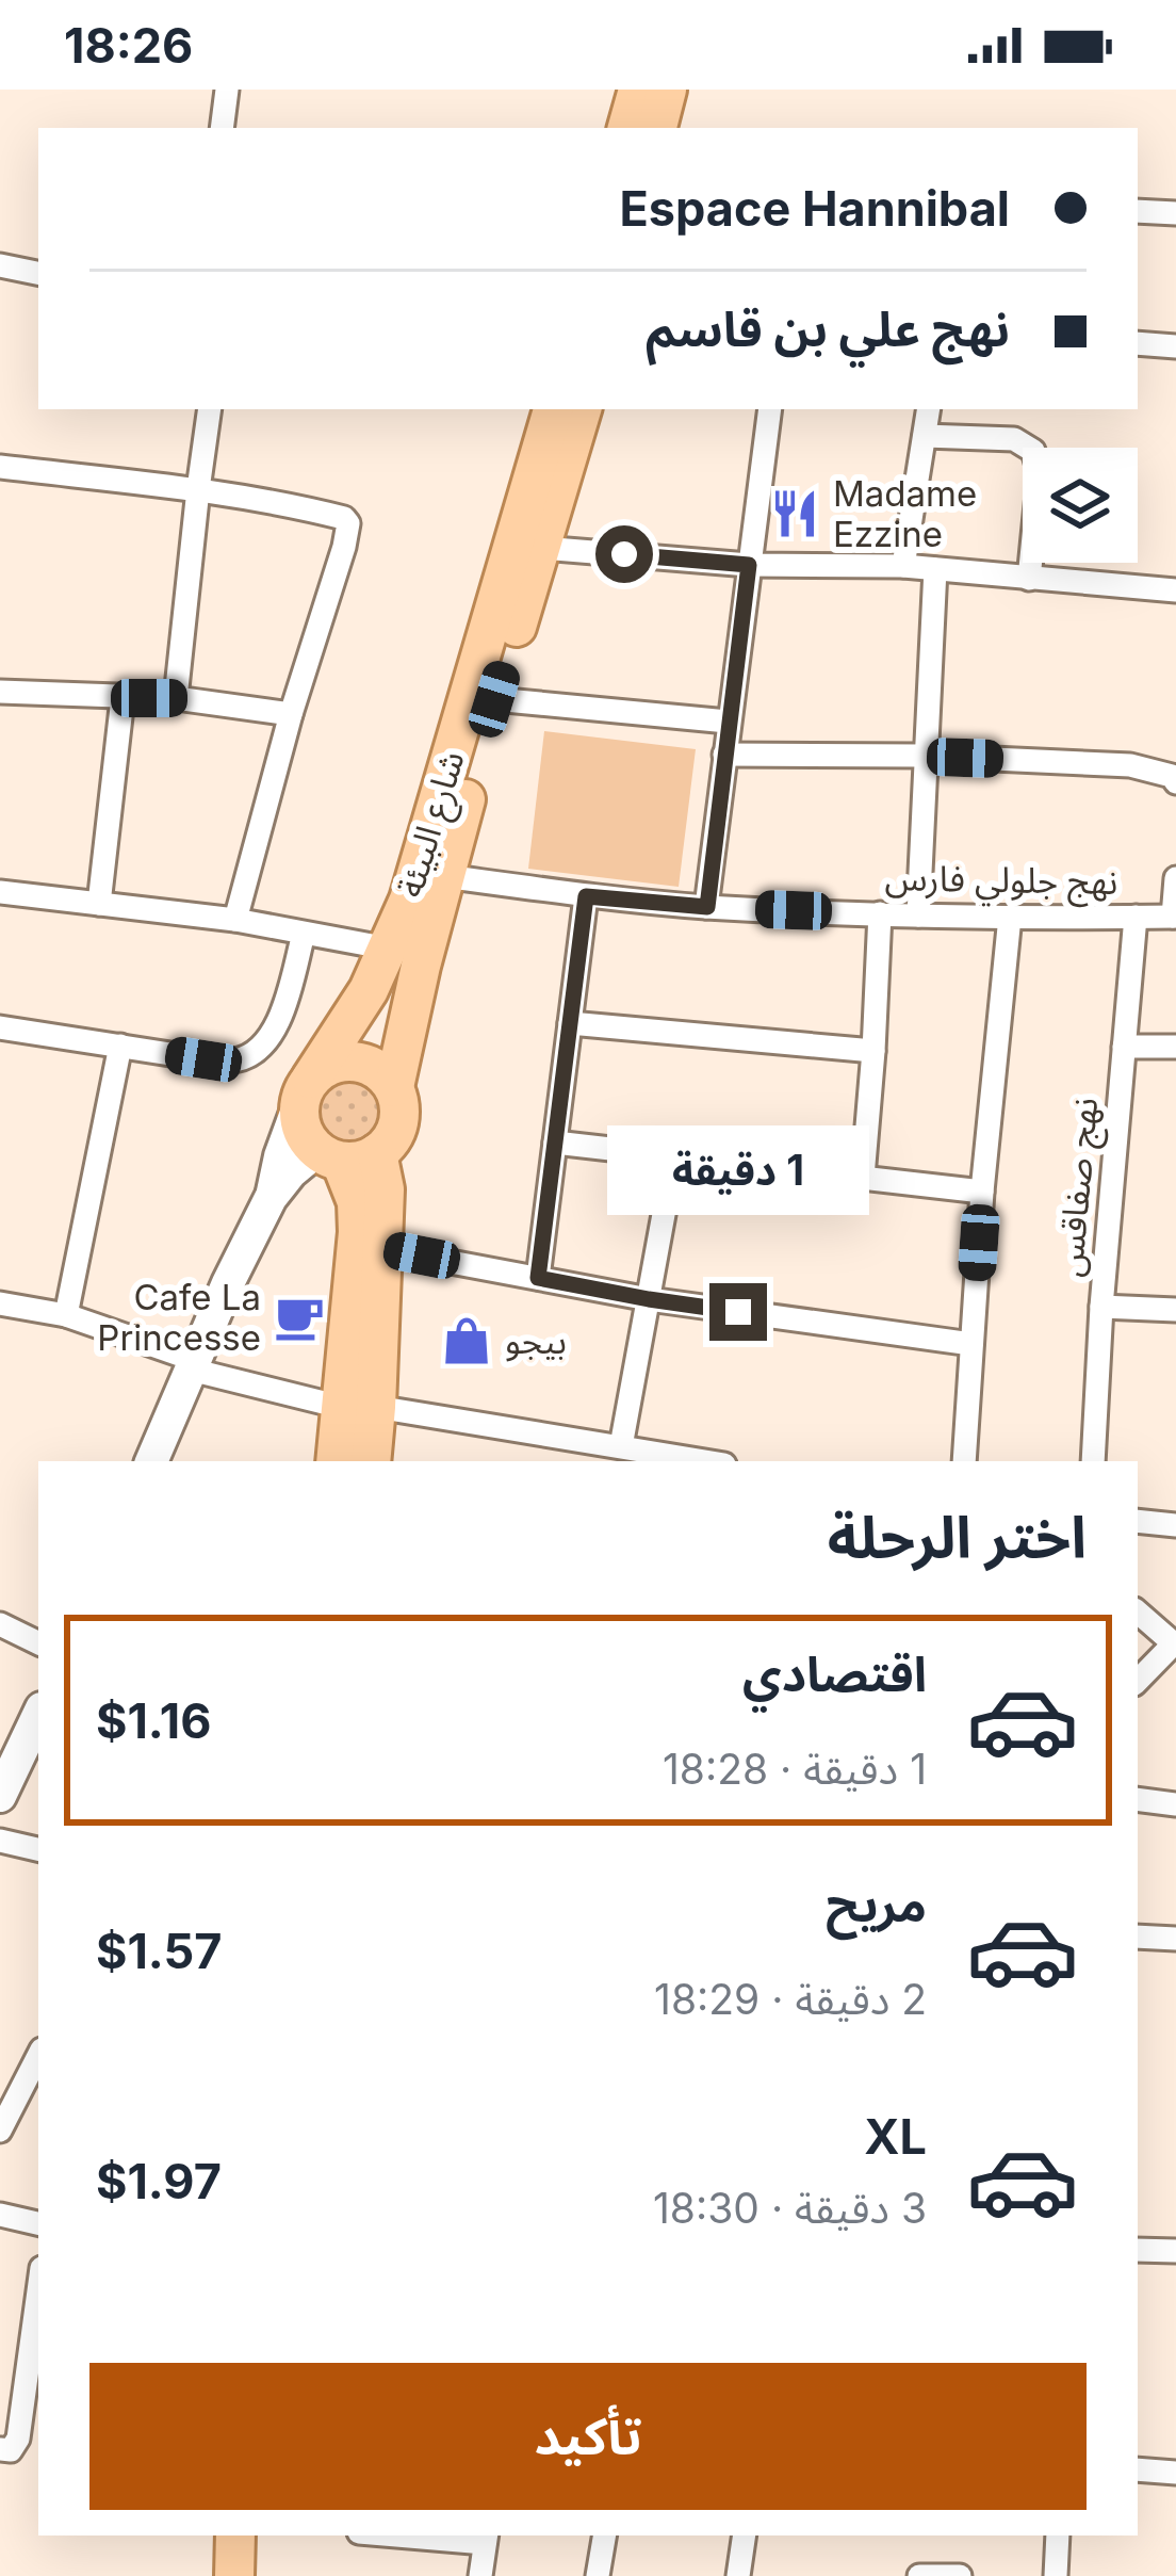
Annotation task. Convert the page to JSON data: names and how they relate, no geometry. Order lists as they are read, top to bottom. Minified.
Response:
{"streets":{"main road":["شارع البيئة"],"street":["نهج جلولي فارس","نهج صفاقس"]},"crossings":[["شارع البيئة","نهج جلولي فارس"],["نهج جلولي فارس","نهج صفاقس"]],"places":{"restaurant":["Madame Ezzine"],"cafe":["Cafe La Princesse"],"shop":["بيجو"]},"page":{"status":"18:26","banner":["Espace Hannibal","نهج علي بن قاسم"],"bubble":"1 دقيقة","heading":"اختر الرحلة","list":[{"name":"اقتصادي","note":"1 دقيقة · 18:28","value":"$1.16"},{"name":"مريح","note":"2 دقيقة · 18:29","value":"$1.57"},{"name":"XL","note":"3 دقيقة · 18:30","value":"$1.97"}],"buttons":"تأكيد"}}
